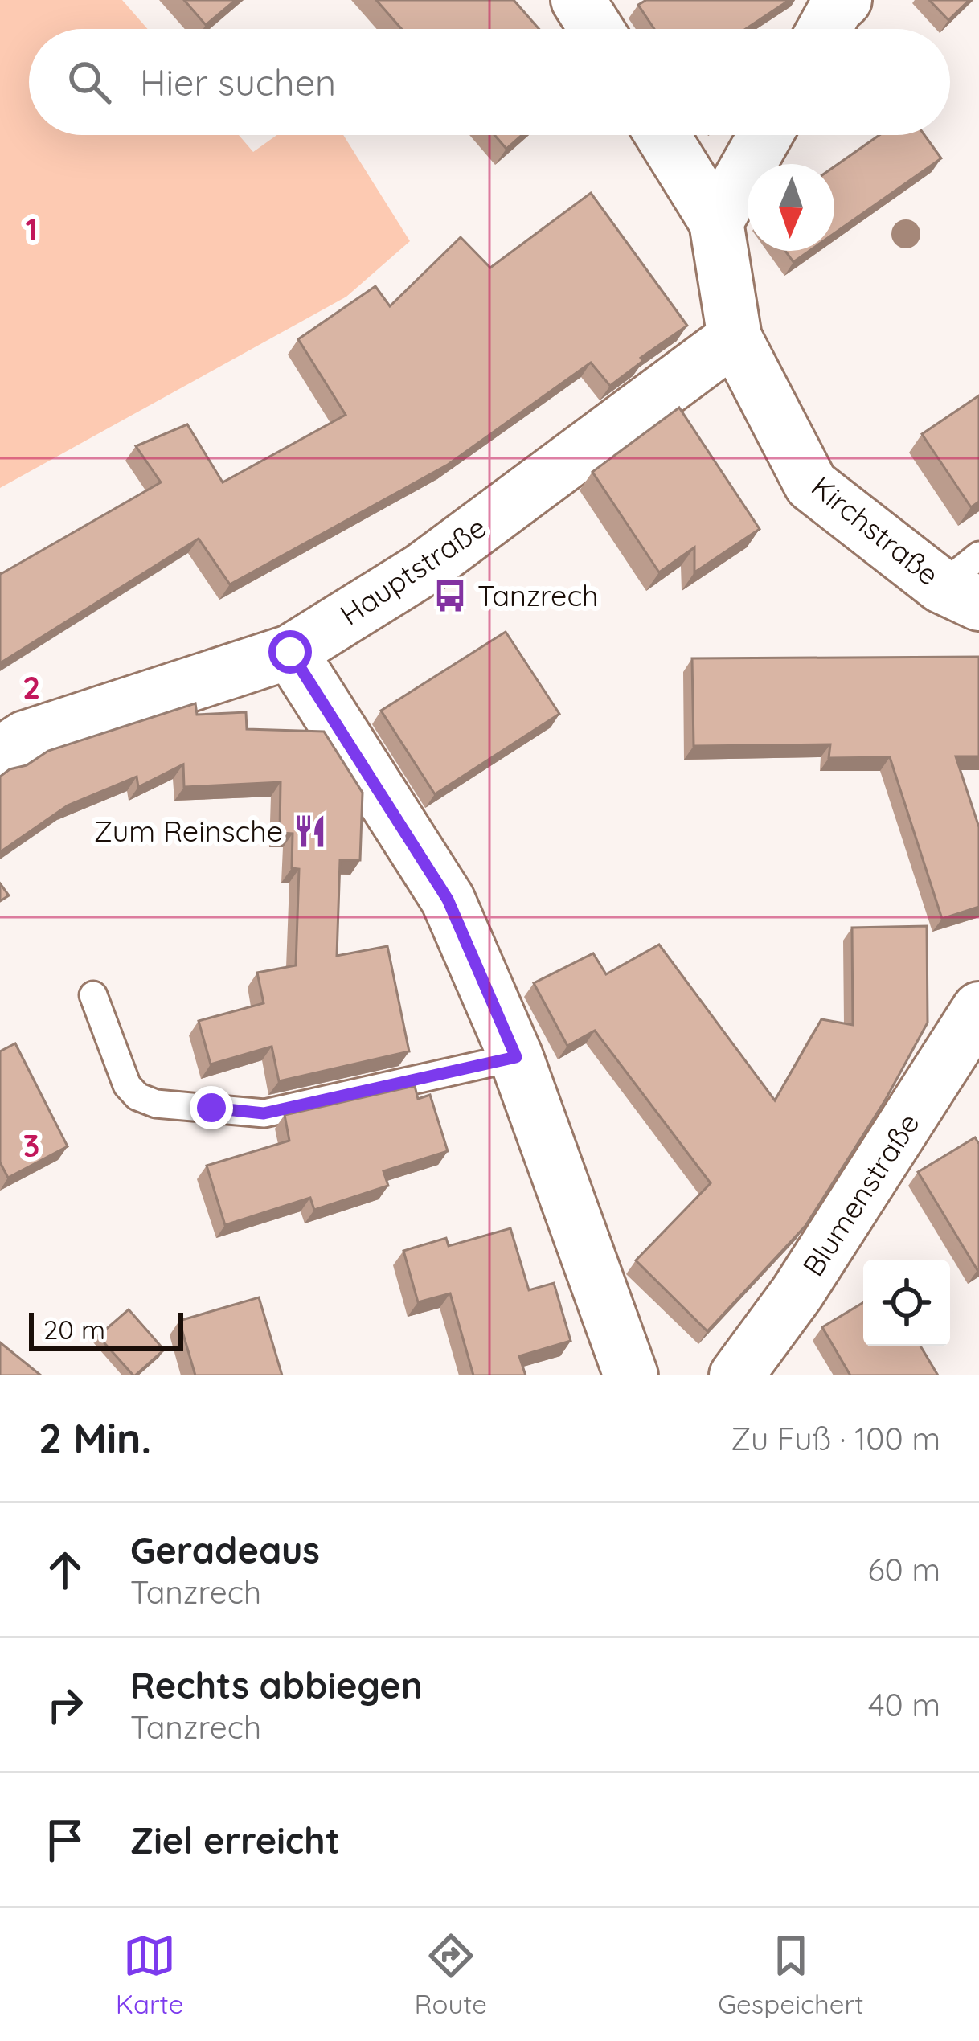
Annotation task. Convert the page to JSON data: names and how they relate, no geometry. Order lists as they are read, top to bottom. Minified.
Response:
{"streets":{"street":["Kirchstraße","Hauptstraße","Blumenstraße"]},"crossings":[["Kirchstraße","Hauptstraße"]],"places":{"bus stop":["Tanzrech"],"restaurant":["Zum Reinsche"]},"scale_bar":"20 m","north":"bottom","page":{"search":"Hier suchen","scale":"20 m","heading":["2 Min.","Zu Fuß · 100 m"],"list":[["Geradeaus","Tanzrech","60 m"],["Rechts abbiegen","Tanzrech","40 m"],"Ziel erreicht"],"nav":["Karte","Route","Gespeichert"]},"grid":{"rows":["1","2","3"]}}
